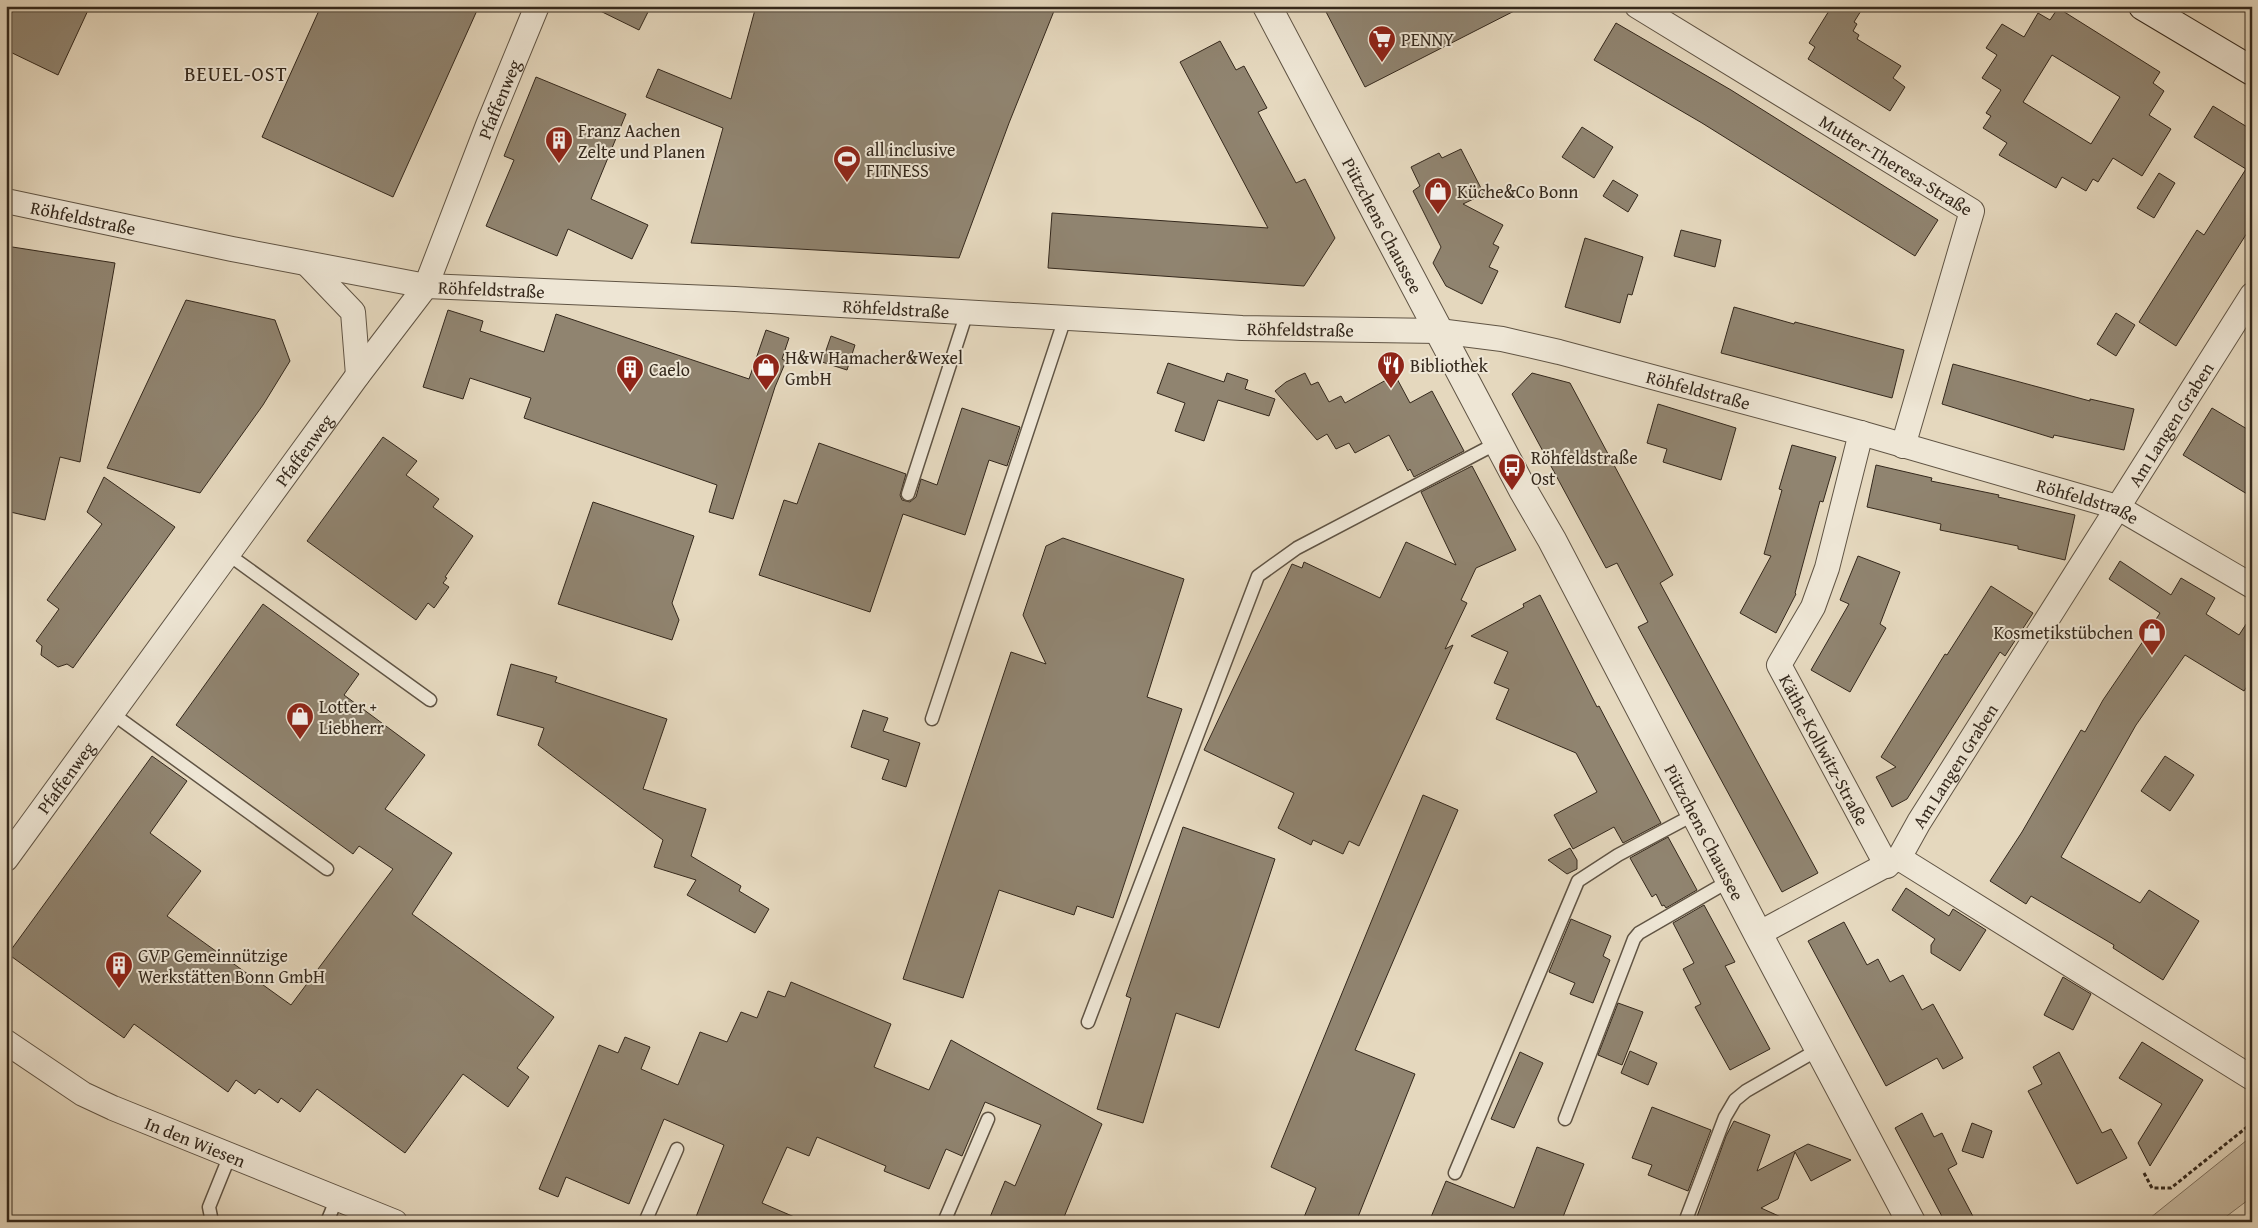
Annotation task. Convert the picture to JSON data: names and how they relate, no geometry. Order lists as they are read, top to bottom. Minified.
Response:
{"streets":{"street":["Pfaffenweg","Mutter-Theresa-Straße","Röhfeldstraße","Pützchens Chaussee","Am Langen Graben","Käthe-Kollwitz-Straße","In den Wiesen"]},"crossings":[["Pfaffenweg","Röhfeldstraße"],["Mutter-Theresa-Straße","Röhfeldstraße"],["Röhfeldstraße","Pützchens Chaussee"],["Röhfeldstraße","Am Langen Graben"],["Röhfeldstraße","Käthe-Kollwitz-Straße"],["Am Langen Graben","Käthe-Kollwitz-Straße"]],"districts":["BEUEL-OST"],"places":{"supermarket":["PENNY"],"building":["Franz Aachen Zelte und Planen","Caelo","GVP Gemeinnützige Werkstätten Bonn GmbH"],"sports":["all inclusive FITNESS"],"shop":["Küche&Co Bonn","H&W Hamacher&Wexel GmbH","Kosmetikstübchen","Lotter + Liebherr"],"restaurant":["Bibliothek"],"bus stop":["Röhfeldstraße Ost"]}}
